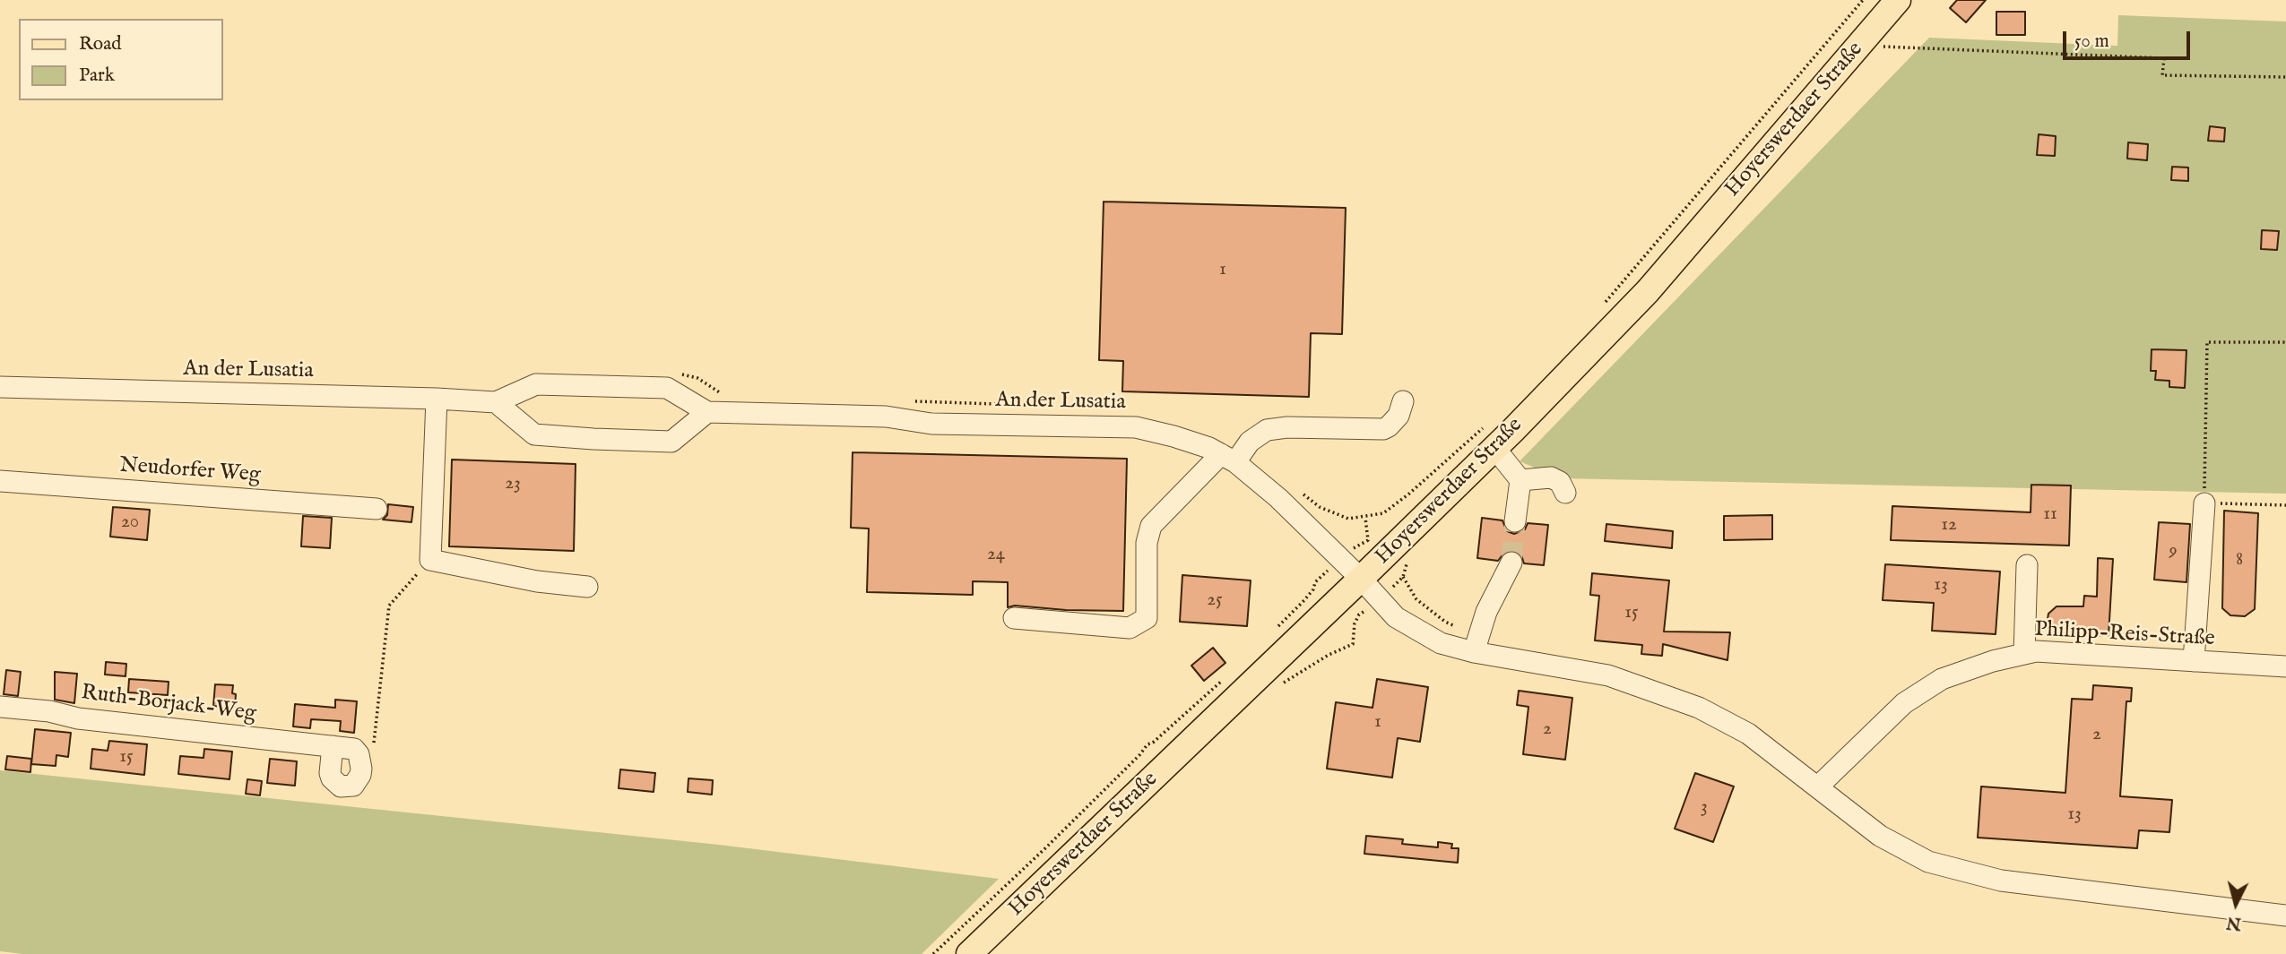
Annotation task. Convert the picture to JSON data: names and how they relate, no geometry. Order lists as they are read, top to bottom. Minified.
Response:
{"streets":{"main road":["Hoyerswerdaer Straße"],"street":["An der Lusatia","Neudorfer Weg","Philipp-Reis-Straße","Ruth-Borjack-Weg"]},"crossings":[["Hoyerswerdaer Straße","An der Lusatia"],["An der Lusatia","Philipp-Reis-Straße"]],"house_numbers":["1","23","11","20","12","9","24","8","13","25","15","1","2","2","15","3","13"],"legend":["Road","Park"],"scale_bar":"50 m","north":"bottom"}
